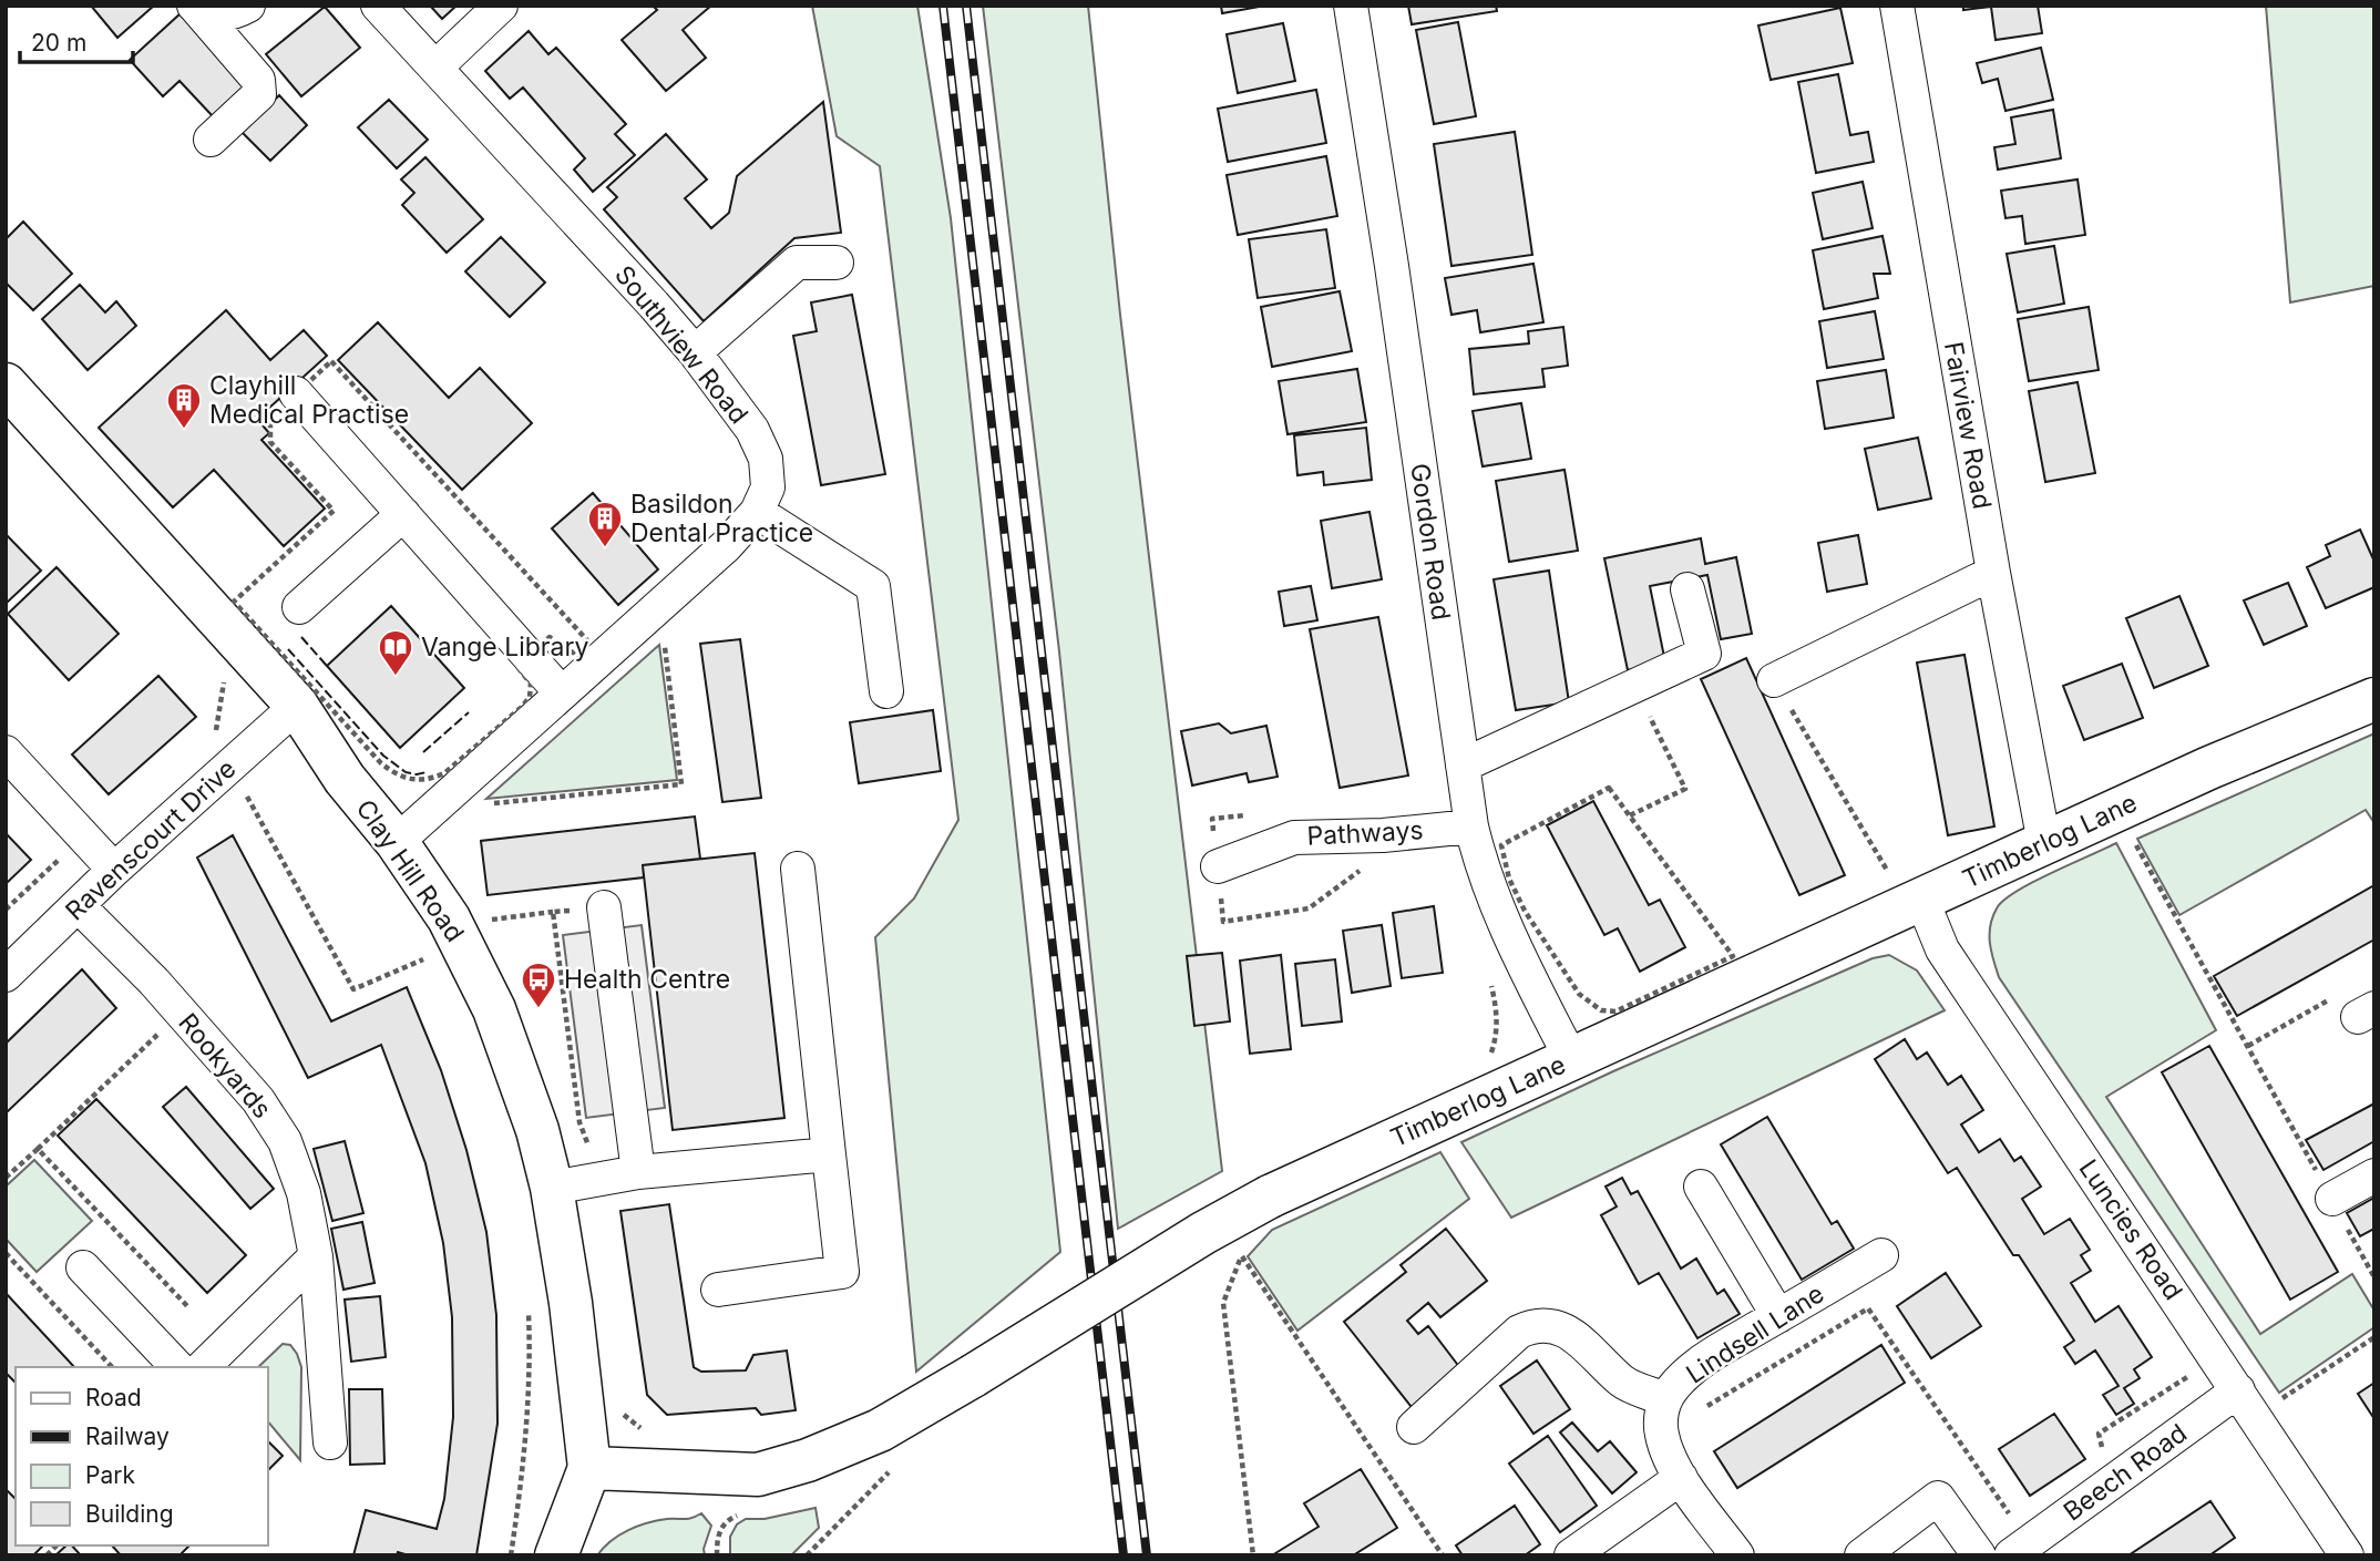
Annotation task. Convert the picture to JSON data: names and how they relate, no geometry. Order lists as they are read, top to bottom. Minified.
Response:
{"streets":{"main road":["Timberlog Lane","Clay Hill Road"],"street":["Southview Road","Fairview Road","Gordon Road","Pathways","Ravenscourt Drive","Rookyards","Luncies Road","Lindsell Lane","Beech Road"]},"crossings":[["Southview Road","Clay Hill Road"],["Fairview Road","Timberlog Lane"],["Gordon Road","Pathways"],["Gordon Road","Timberlog Lane"],["Ravenscourt Drive","Clay Hill Road"],["Ravenscourt Drive","Rookyards"],["Timberlog Lane","Clay Hill Road"],["Timberlog Lane","Luncies Road"],["Luncies Road","Beech Road"]],"places":{"building":["Clayhill Medical Practise","Basildon Dental Practice"],"library":["Vange Library"],"bus stop":["Health Centre"]},"legend":["Road","Railway","Park","Building"],"scale_bar":"20 m"}
